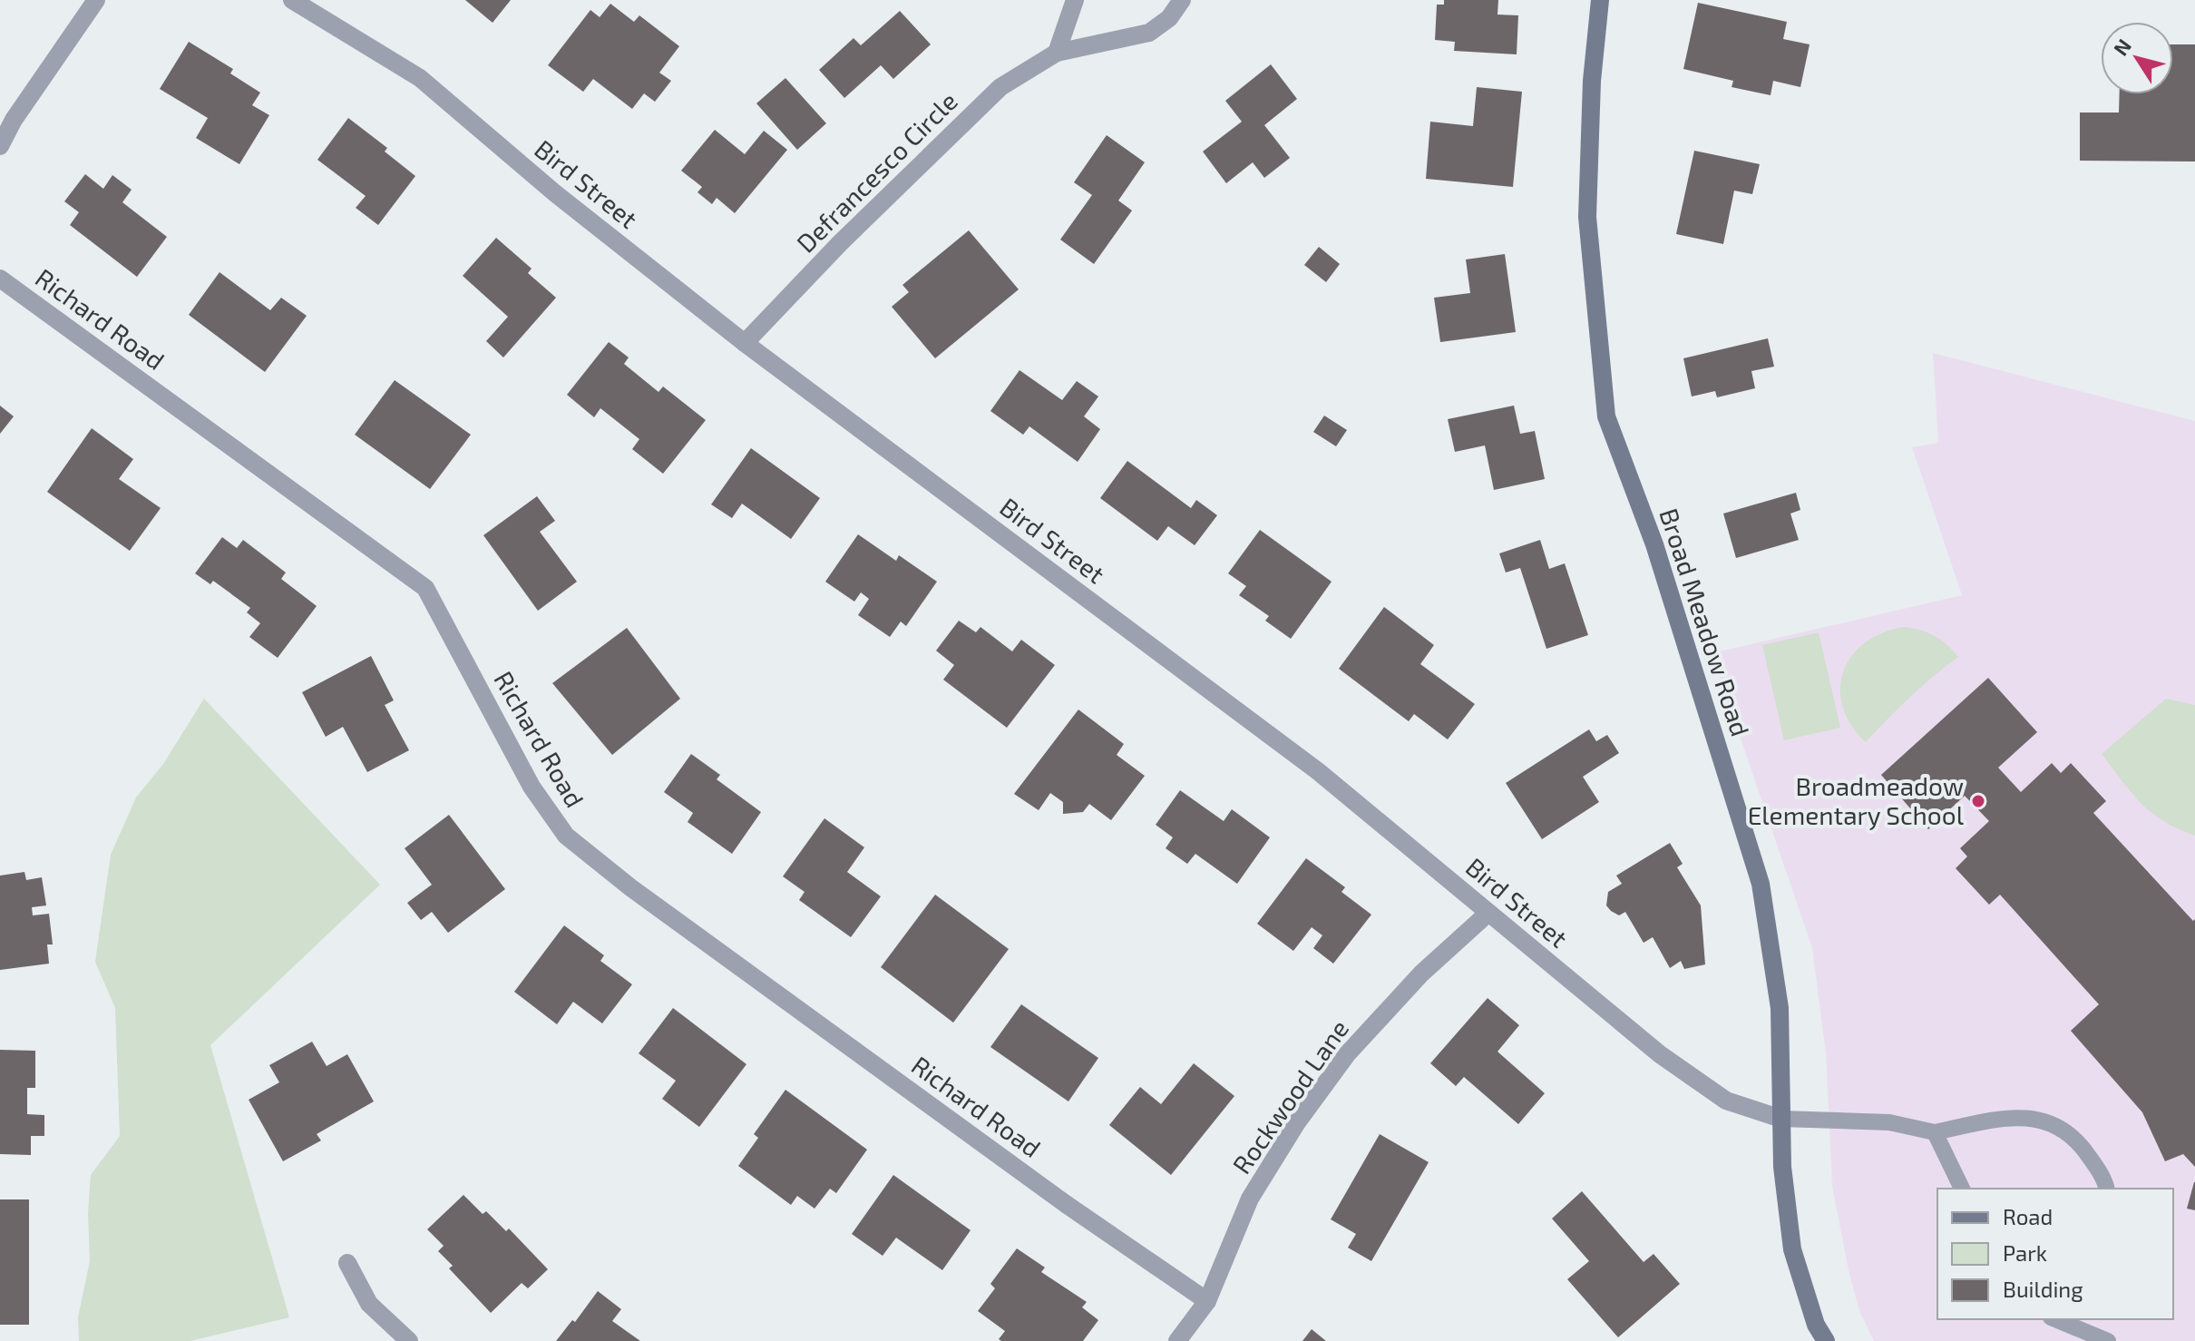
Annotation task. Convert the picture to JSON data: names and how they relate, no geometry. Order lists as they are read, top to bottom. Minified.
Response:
{"streets":{"street":["Defrancesco Circle","Bird Street","Richard Road","Broad Meadow Road","Rockwood Lane"]},"crossings":[["Defrancesco Circle","Bird Street"],["Bird Street","Broad Meadow Road"],["Bird Street","Rockwood Lane"],["Richard Road","Rockwood Lane"]],"places":["Broadmeadow Elementary School"],"legend":["Road","Park","Building"],"north":"top left"}
